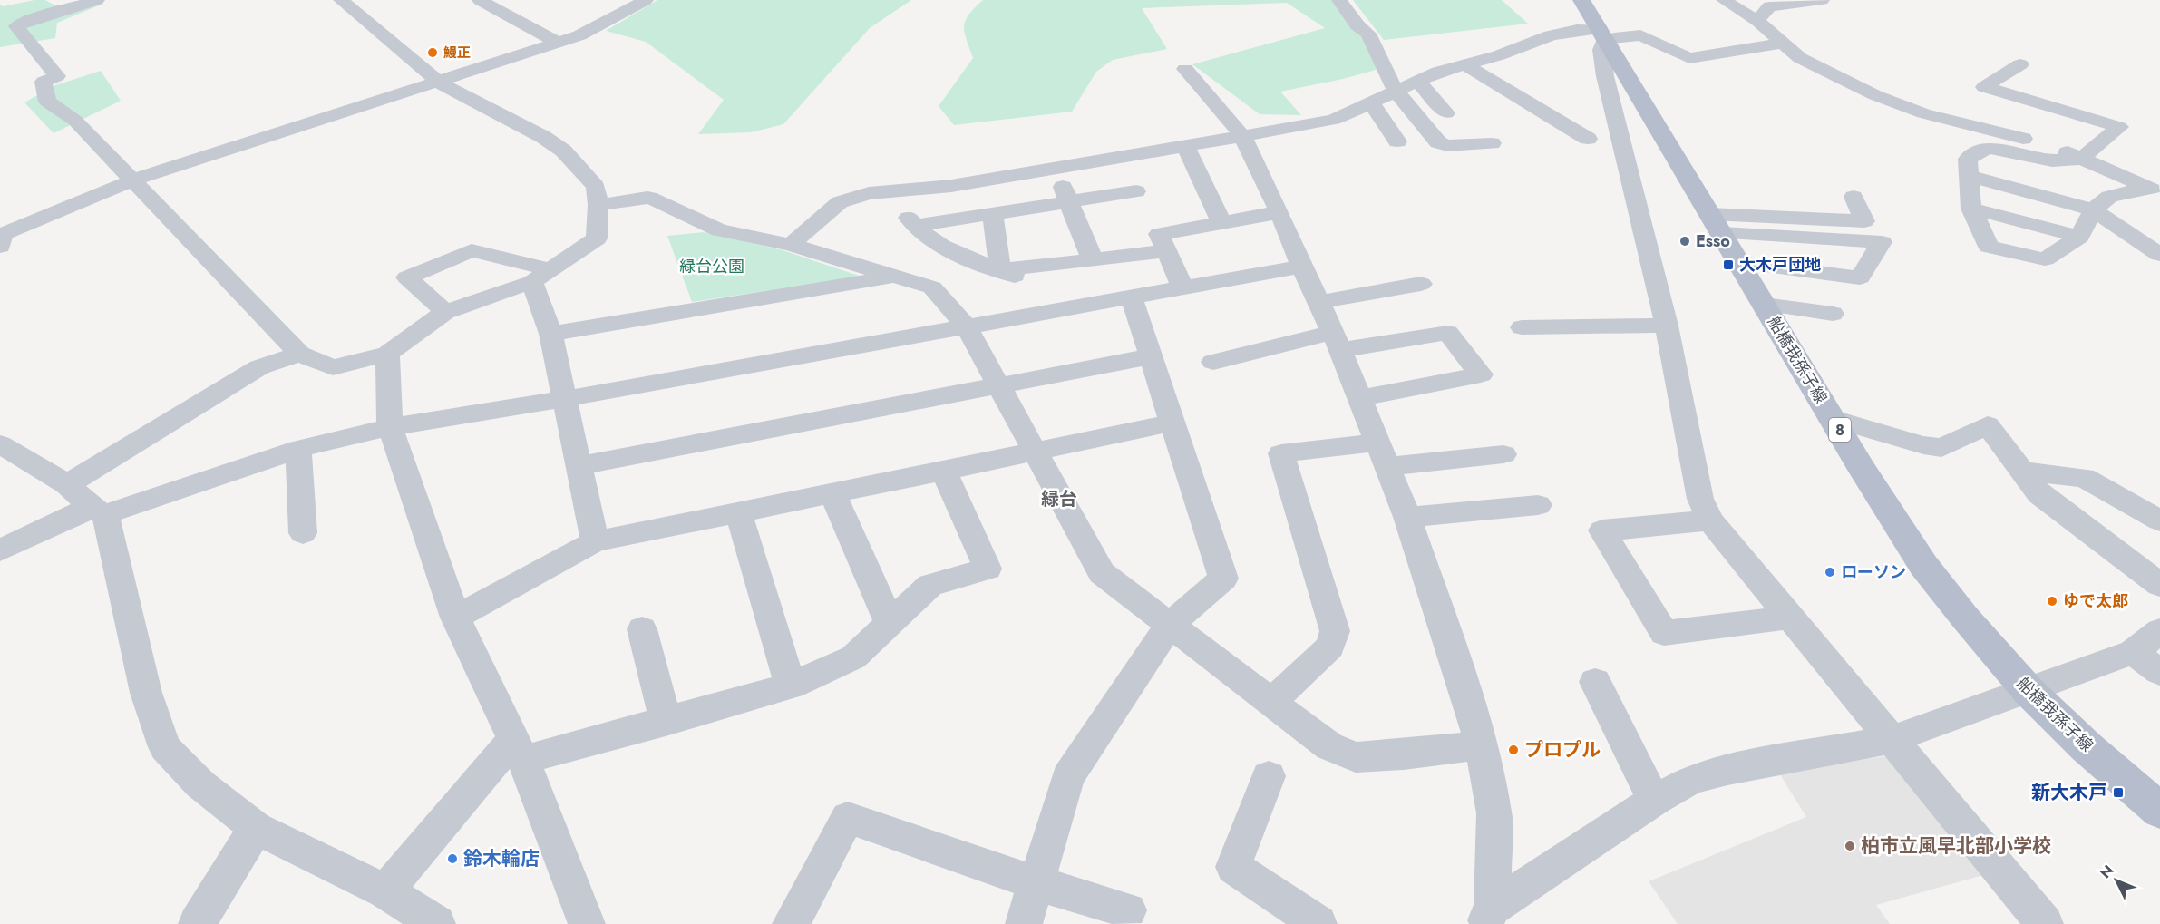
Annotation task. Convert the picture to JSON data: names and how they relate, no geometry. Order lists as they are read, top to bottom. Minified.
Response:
{"streets":{"main road":["船橋我孫子線","8"]},"districts":["緑台"],"parks":["緑台公園"],"places":{"other":["鰻正","Esso","ローソン","ゆで太郎","プロプル","柏市立風早北部小学校","鈴木輪店"],"transit":["大木戸団地","新大木戸"]},"north":"top left"}
